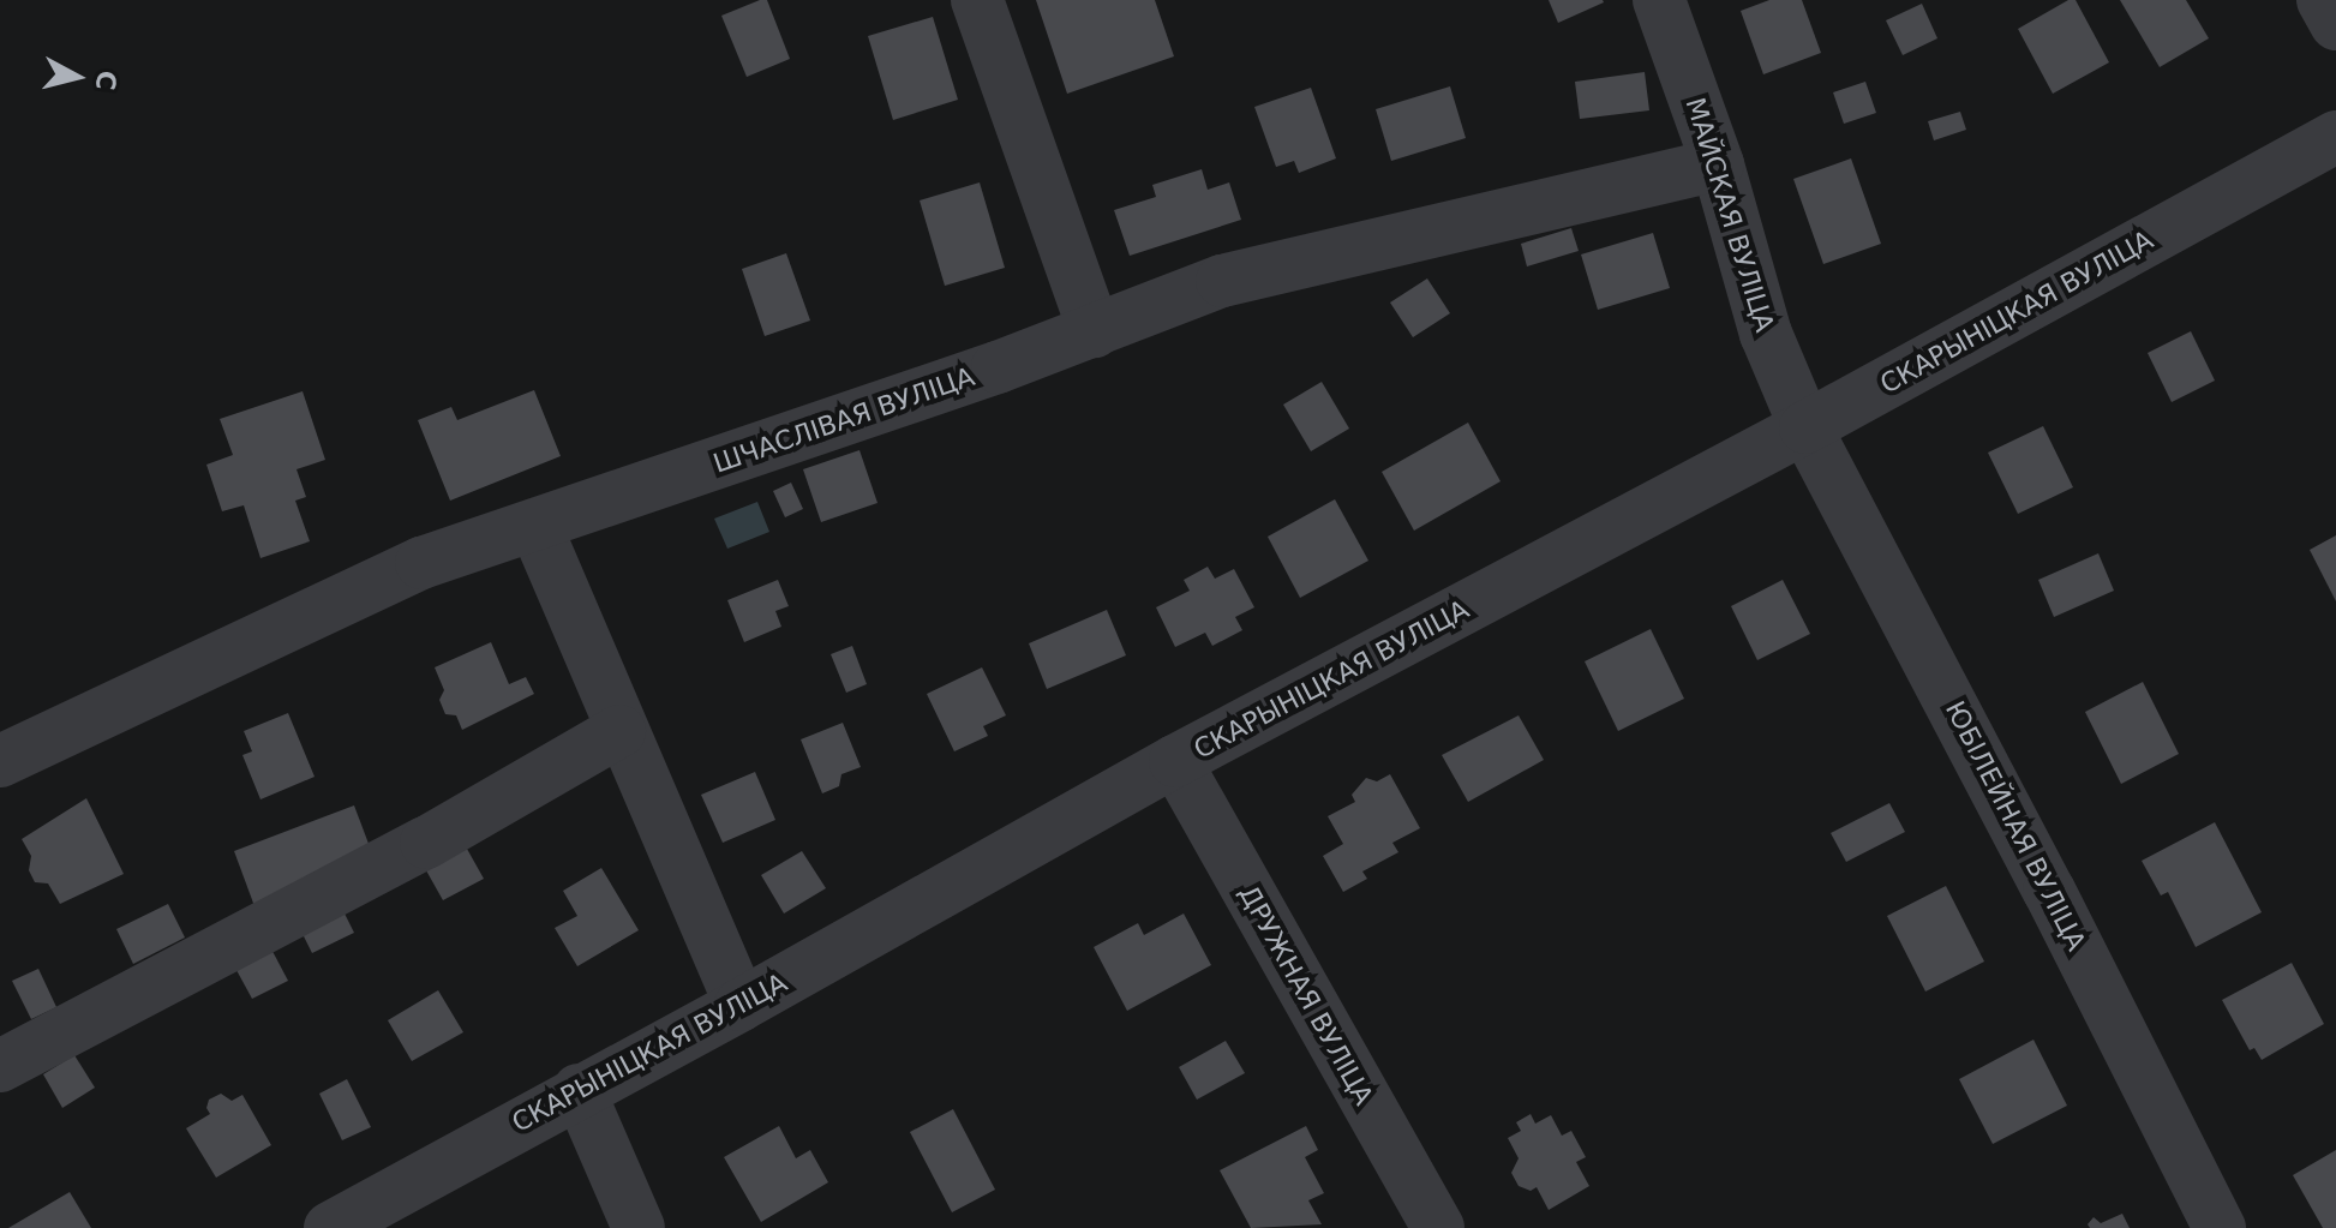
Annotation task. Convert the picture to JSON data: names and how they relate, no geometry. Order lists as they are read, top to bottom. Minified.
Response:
{"streets":{"street":["МАЙСКАЯ ВУЛІЦА","СКАРЫНІЦКАЯ ВУЛІЦА","ШЧАСЛІВАЯ ВУЛІЦА","ЮБІЛЕЙНАЯ ВУЛІЦА","ДРУЖНАЯ ВУЛІЦА"]},"crossings":[["МАЙСКАЯ ВУЛІЦА","СКАРЫНІЦКАЯ ВУЛІЦА"],["МАЙСКАЯ ВУЛІЦА","ШЧАСЛІВАЯ ВУЛІЦА"],["МАЙСКАЯ ВУЛІЦА","ЮБІЛЕЙНАЯ ВУЛІЦА"],["СКАРЫНІЦКАЯ ВУЛІЦА","ЮБІЛЕЙНАЯ ВУЛІЦА"],["СКАРЫНІЦКАЯ ВУЛІЦА","ДРУЖНАЯ ВУЛІЦА"]],"north":"right"}
